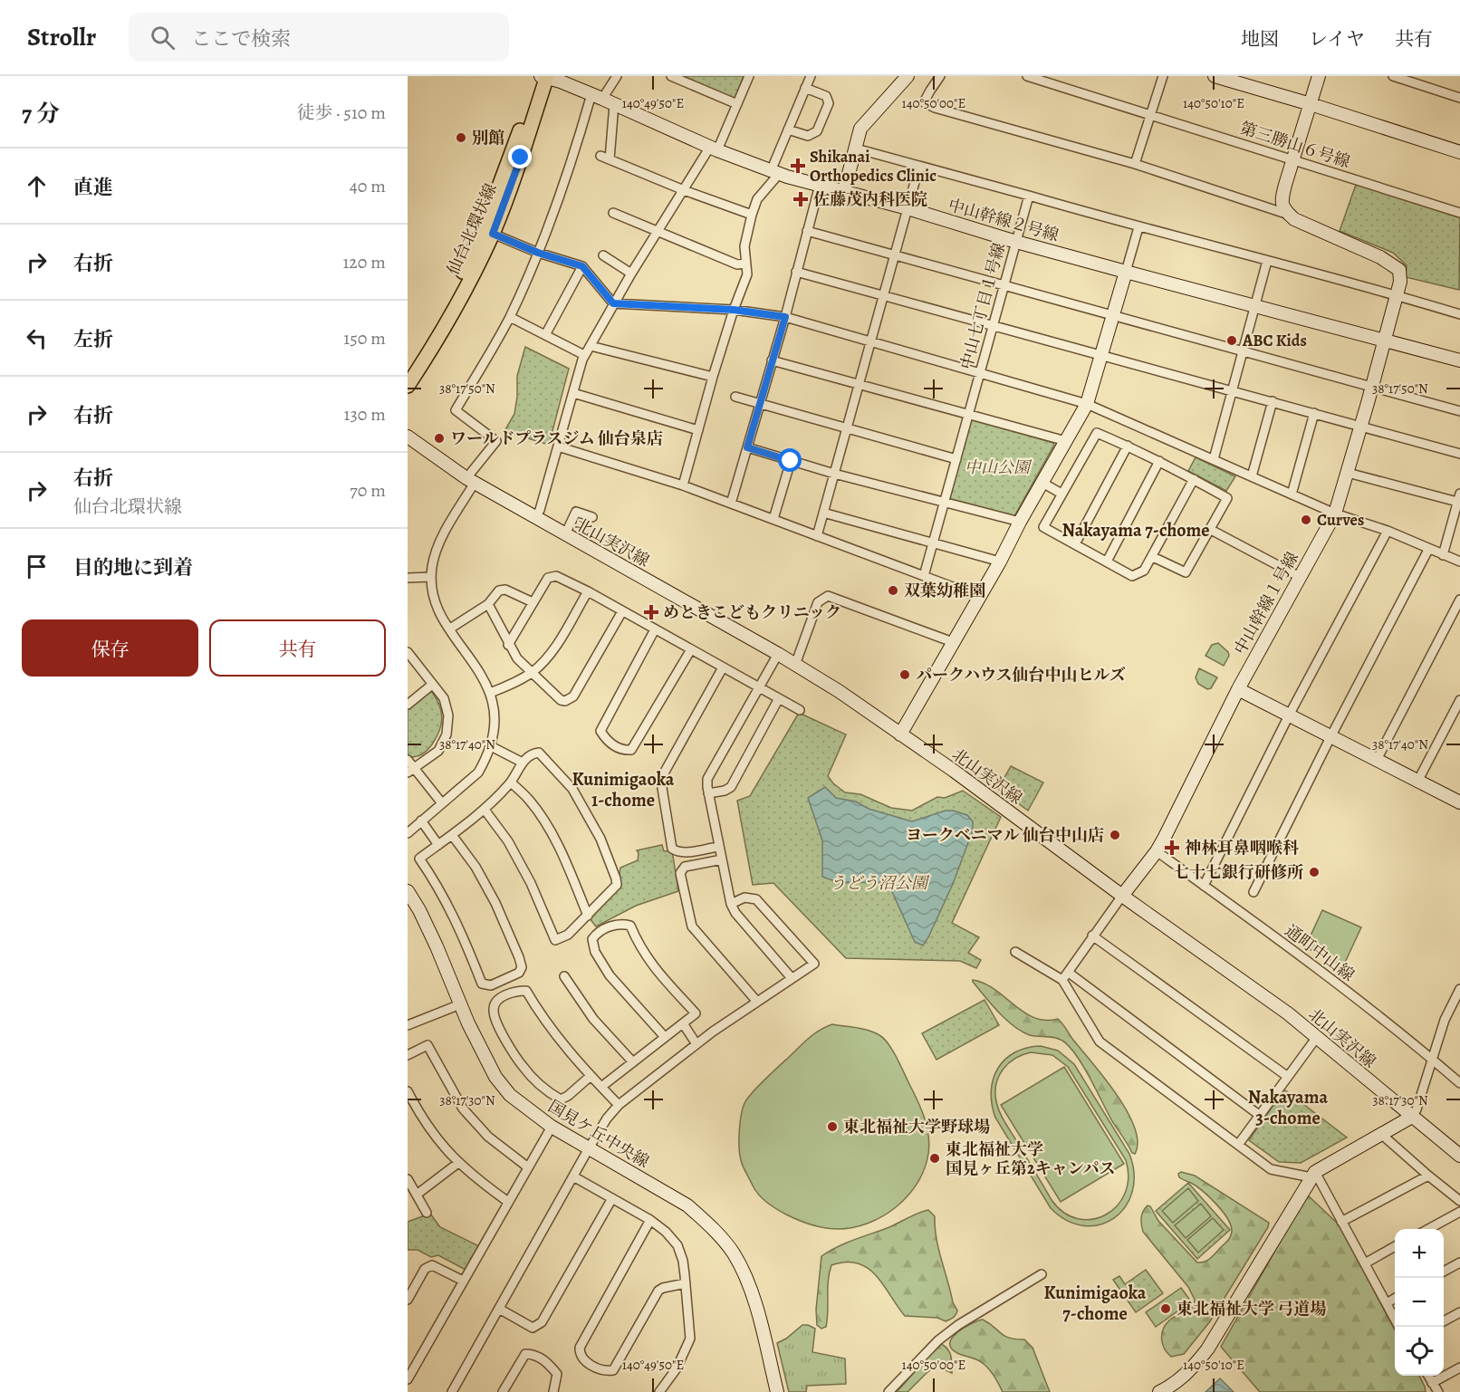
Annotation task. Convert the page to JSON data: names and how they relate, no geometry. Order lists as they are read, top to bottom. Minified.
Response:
{"streets":{"main road":["仙台北環状線"],"street":["第三勝山６号線","中山幹線２号線","中山七丁目１号線","北山実沢線","中山幹線１号線","通町中山線","国見ケ丘中央線"]},"crossings":[["中山幹線２号線","仙台北環状線"],["中山幹線２号線","中山七丁目１号線"],["中山幹線２号線","中山幹線１号線"],["北山実沢線","中山幹線１号線"],["中山幹線１号線","通町中山線"]],"districts":["Nakayama 7-chome","Kunimigaoka 1-chome","Nakayama 3-chome","Kunimigaoka 7-chome"],"parks":["中山公園","うどう沼公園"],"places":{"other":["別館","ABC Kids","ワールドプラスジム 仙台泉店","Curves","双葉幼稚園","パークハウス仙台中山ヒルズ","ヨークベニマル 仙台中山店","七十七銀行研修所","東北福祉大学野球場","東北福祉大学 国見ヶ丘第2キャンパス","東北福祉大学 弓道場"],"health":["Shikanai Orthopedics Clinic","佐藤茂内科医院","めときこどもクリニック","神林耳鼻咽喉科"]},"page":{"header":"Strollr","search":"ここで検索","nav":["地図","レイヤ","共有"],"heading":["7 分","徒歩 · 510 m"],"list":[["直進","40 m"],["右折","120 m"],["左折","150 m"],["右折","130 m"],["右折","仙台北環状線","70 m"],"目的地に到着"],"buttons":["保存","共有"],"map_buttons":["+","−"]},"coordinates":["140°49'50\"E","140°50'00\"E","140°50'10\"E","38°17'50\"N","38°17'40\"N","38°17'30\"N"]}
